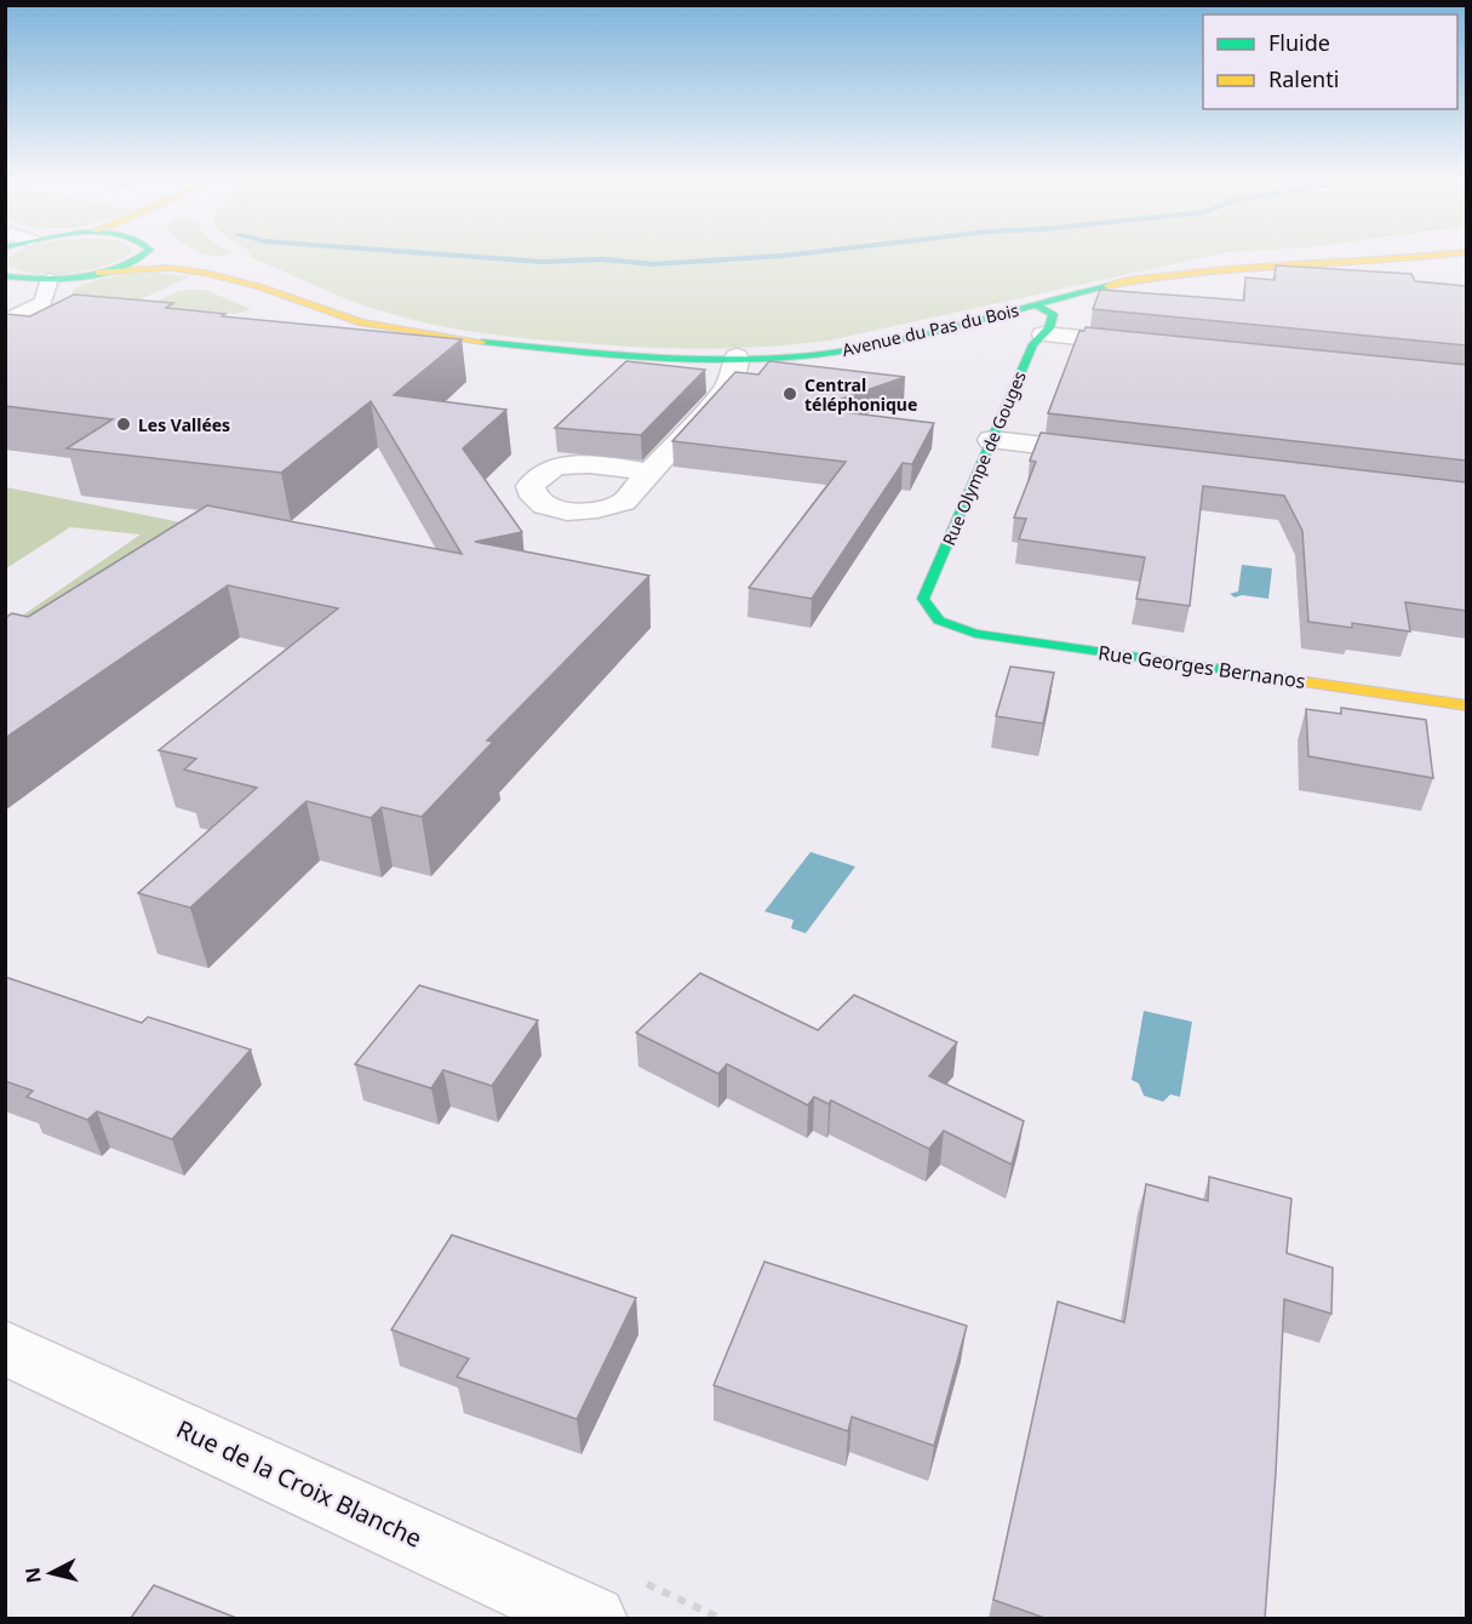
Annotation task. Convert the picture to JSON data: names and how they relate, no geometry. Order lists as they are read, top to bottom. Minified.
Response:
{"streets":{"street":["Avenue du Pas du Bois","Rue Olympe de Gouges","Rue Georges Bernanos","Rue de la Croix Blanche"]},"crossings":[["Rue Olympe de Gouges","Rue Georges Bernanos"]],"places":["Central téléphonique","Les Vallées"],"legend":["Fluide","Ralenti"],"north":"left"}
